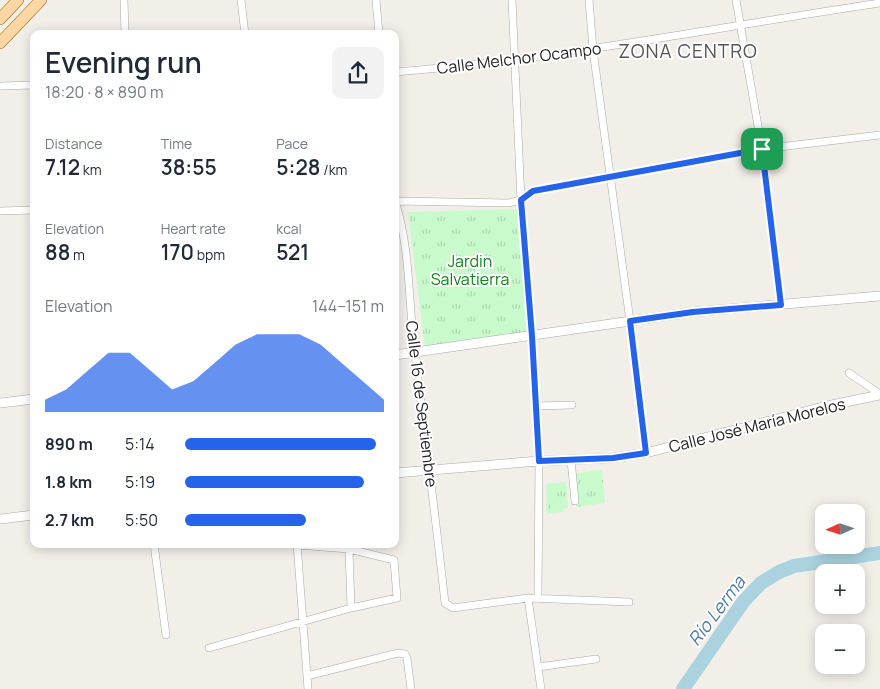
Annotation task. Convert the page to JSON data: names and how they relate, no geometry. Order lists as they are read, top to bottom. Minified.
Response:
{"streets":{"street":["Calle Melchor Ocampo","Calle 16 de Septiembre","Calle José María Morelos"]},"crossings":[["Calle 16 de Septiembre","Calle José María Morelos"]],"districts":["ZONA CENTRO"],"water":["Río Lerma"],"parks":["Jardin Salvatierra"],"north":"left","page":{"heading":["Evening run","18:20 · 8 × 890 m"],"stats":[["Distance","7.12 km"],["Time","38:55"],["Pace","5:28 /km"],["Elevation","88 m"],["Heart rate","170 bpm"],["kcal","521"]],"chart":["Elevation","144–151 m"],"list":[{"name":"890 m","note":"5:14"},{"name":"1.8 km","note":"5:19"},{"name":"2.7 km","note":"5:50"}],"map_buttons":["+","−"]}}
